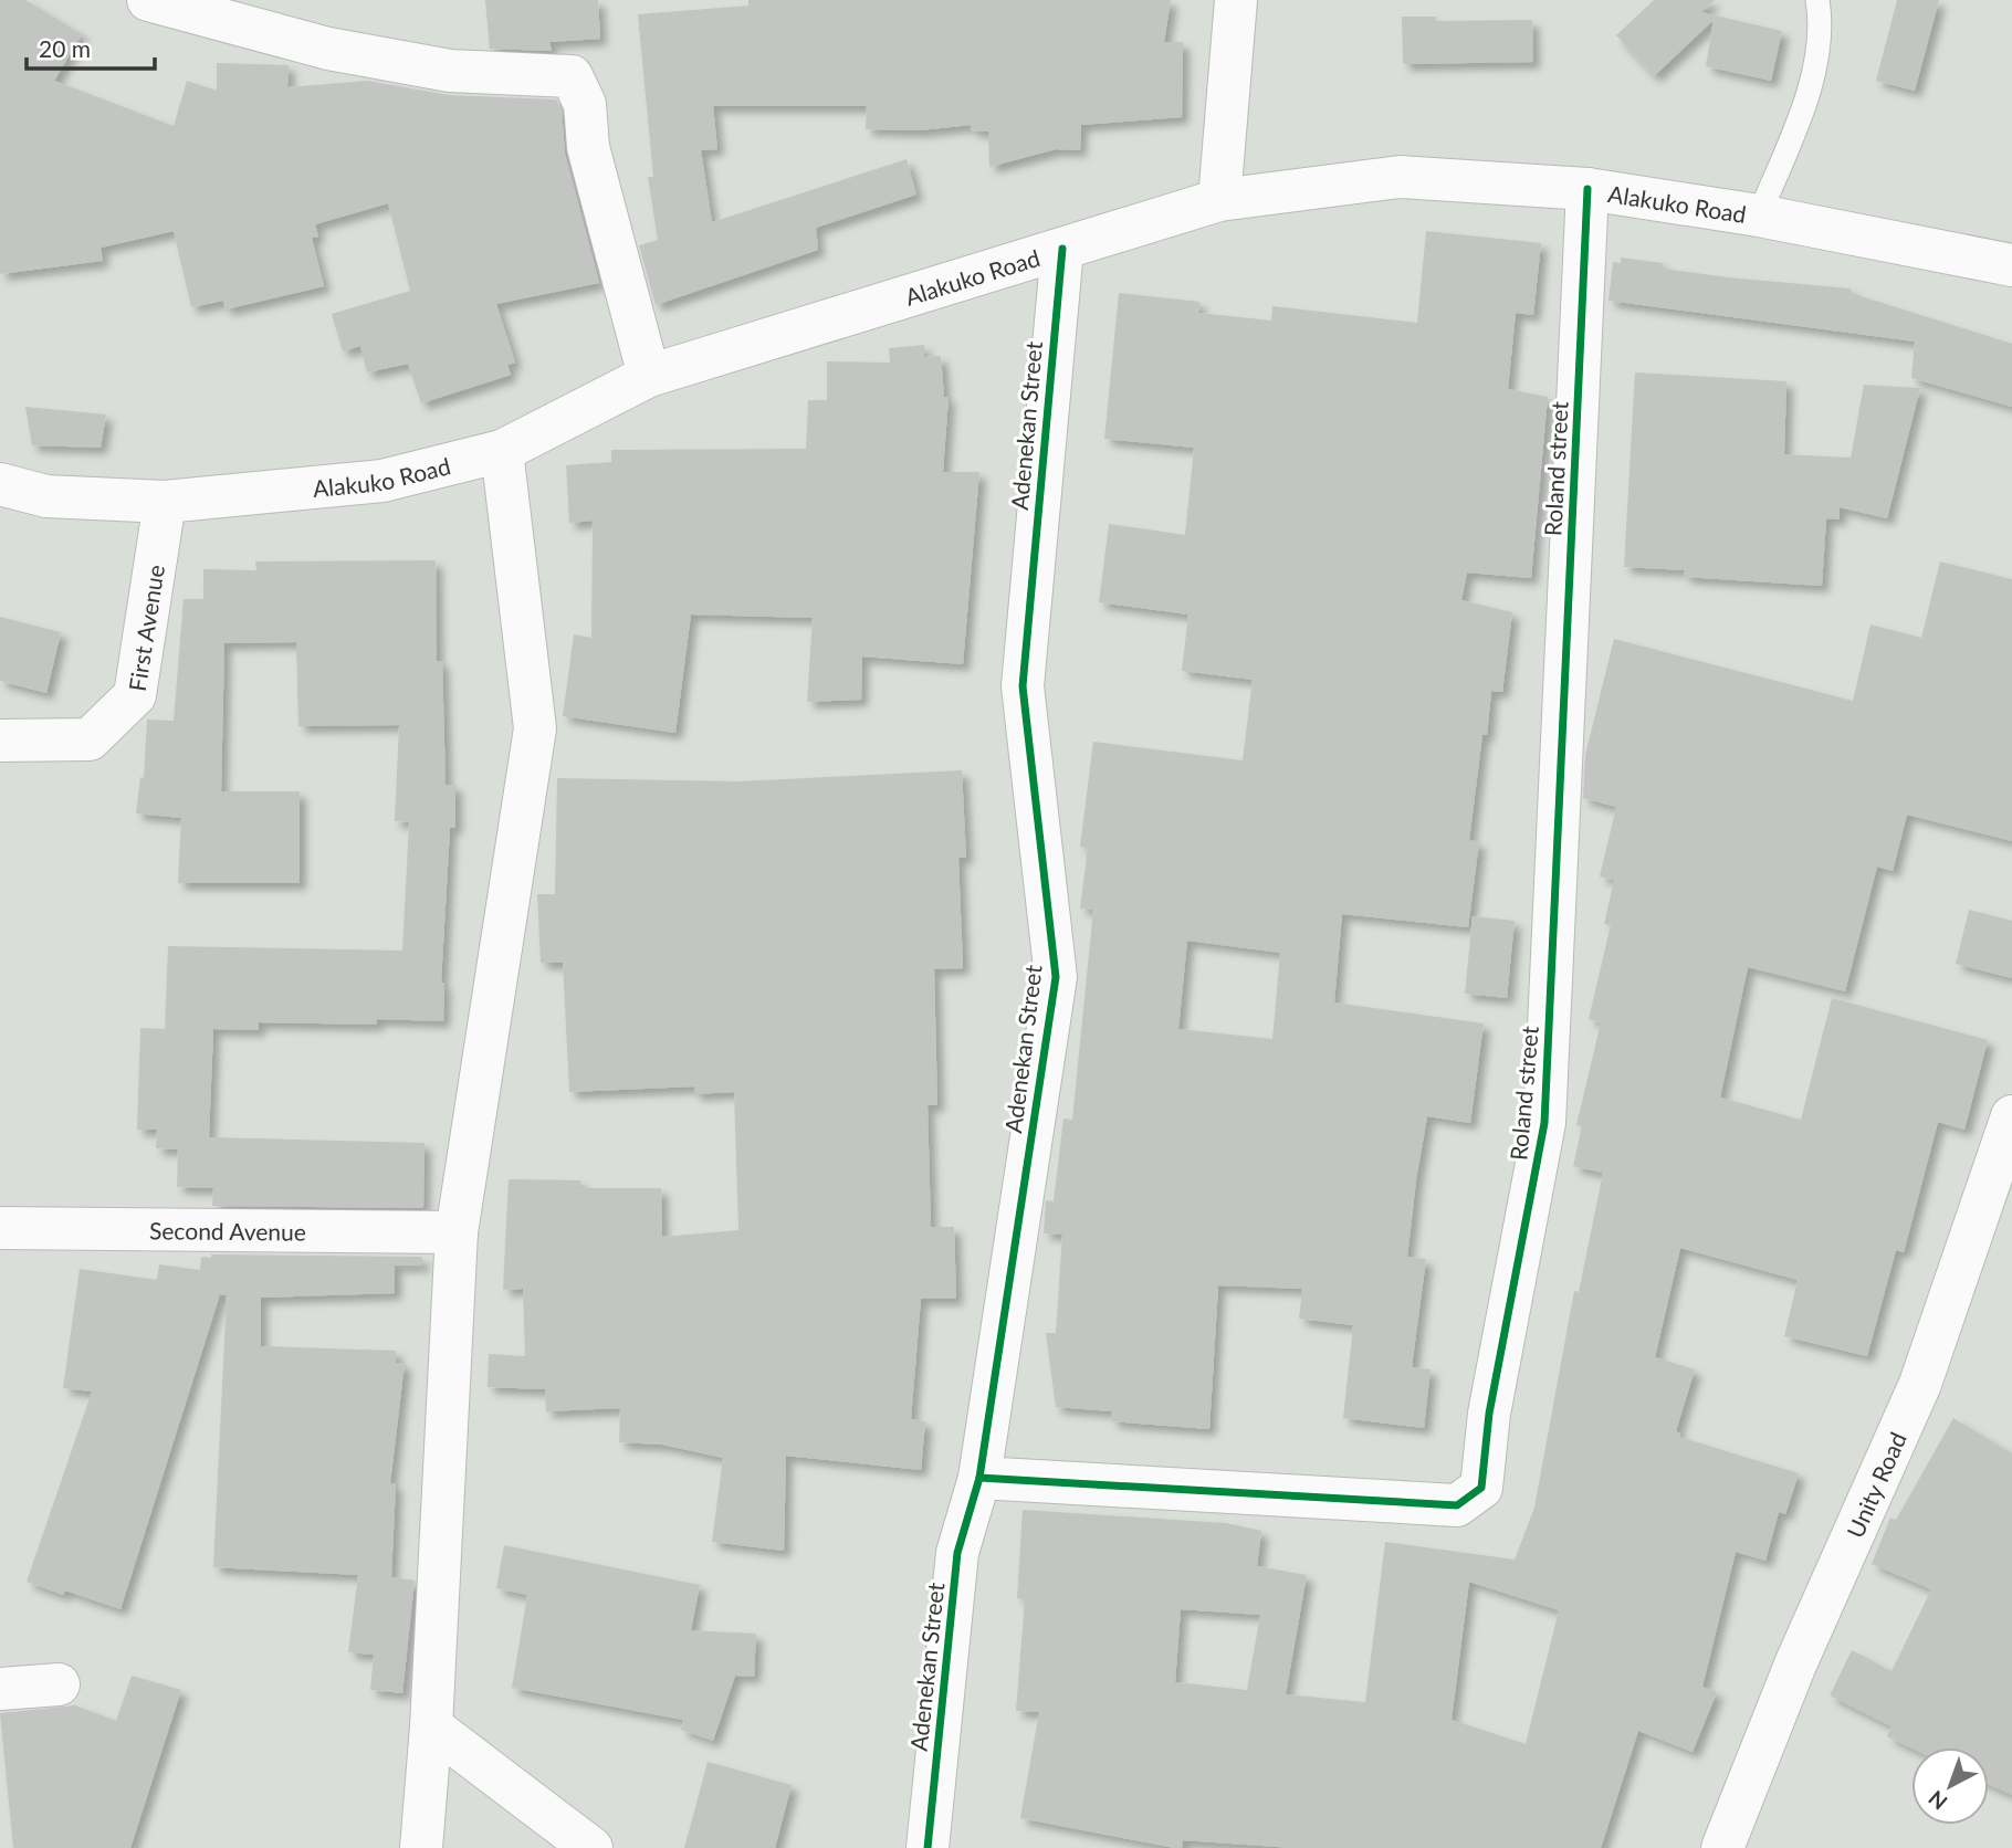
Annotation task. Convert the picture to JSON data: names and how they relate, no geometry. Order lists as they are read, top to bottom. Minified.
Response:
{"streets":{"street":["Alakuko Road","Adenekan Street","Roland street","First Avenue","Second Avenue","Unity Road"]},"crossings":[["Alakuko Road","Adenekan Street"],["Alakuko Road","Roland street"],["Alakuko Road","First Avenue"],["Adenekan Street","Roland street"]],"scale_bar":"20 m","north":"bottom left"}
